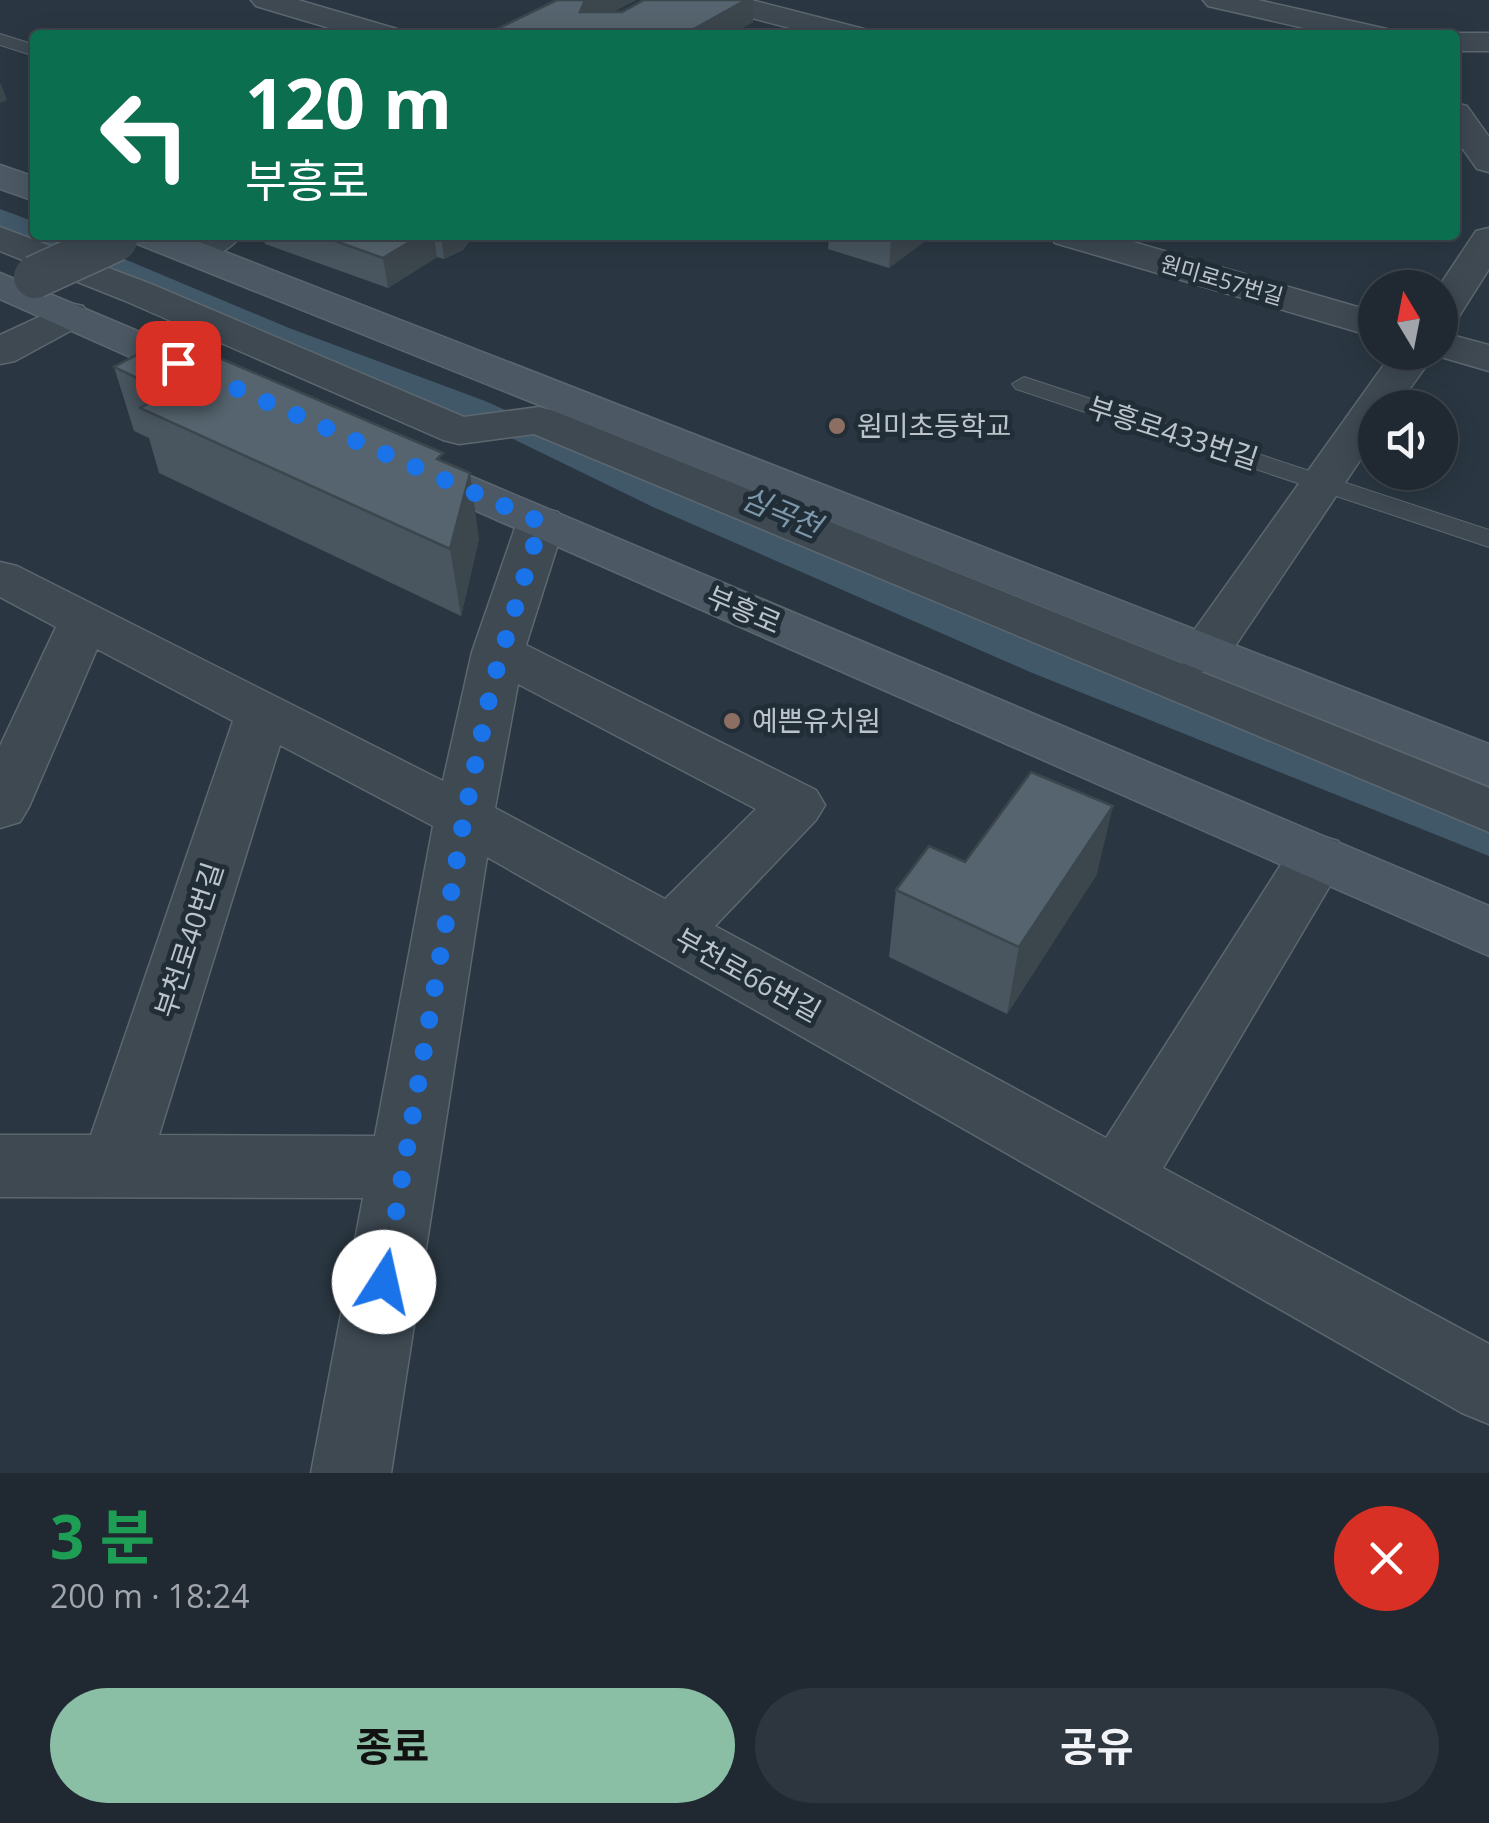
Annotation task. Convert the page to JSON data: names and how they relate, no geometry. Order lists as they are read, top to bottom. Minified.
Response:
{"streets":{"street":["원미로57번길","부흥로","부천로40번길","부천로66번길"],"lane":["부흥로433번길"]},"crossings":[["부천로40번길","부천로66번길"]],"water":["심곡천"],"places":["원미초등학교","예쁜유치원"],"north":"top","page":{"turn":["120 m","부흥로"],"heading":["3 분","200 m · 18:24"],"buttons":["종료","공유"]}}
